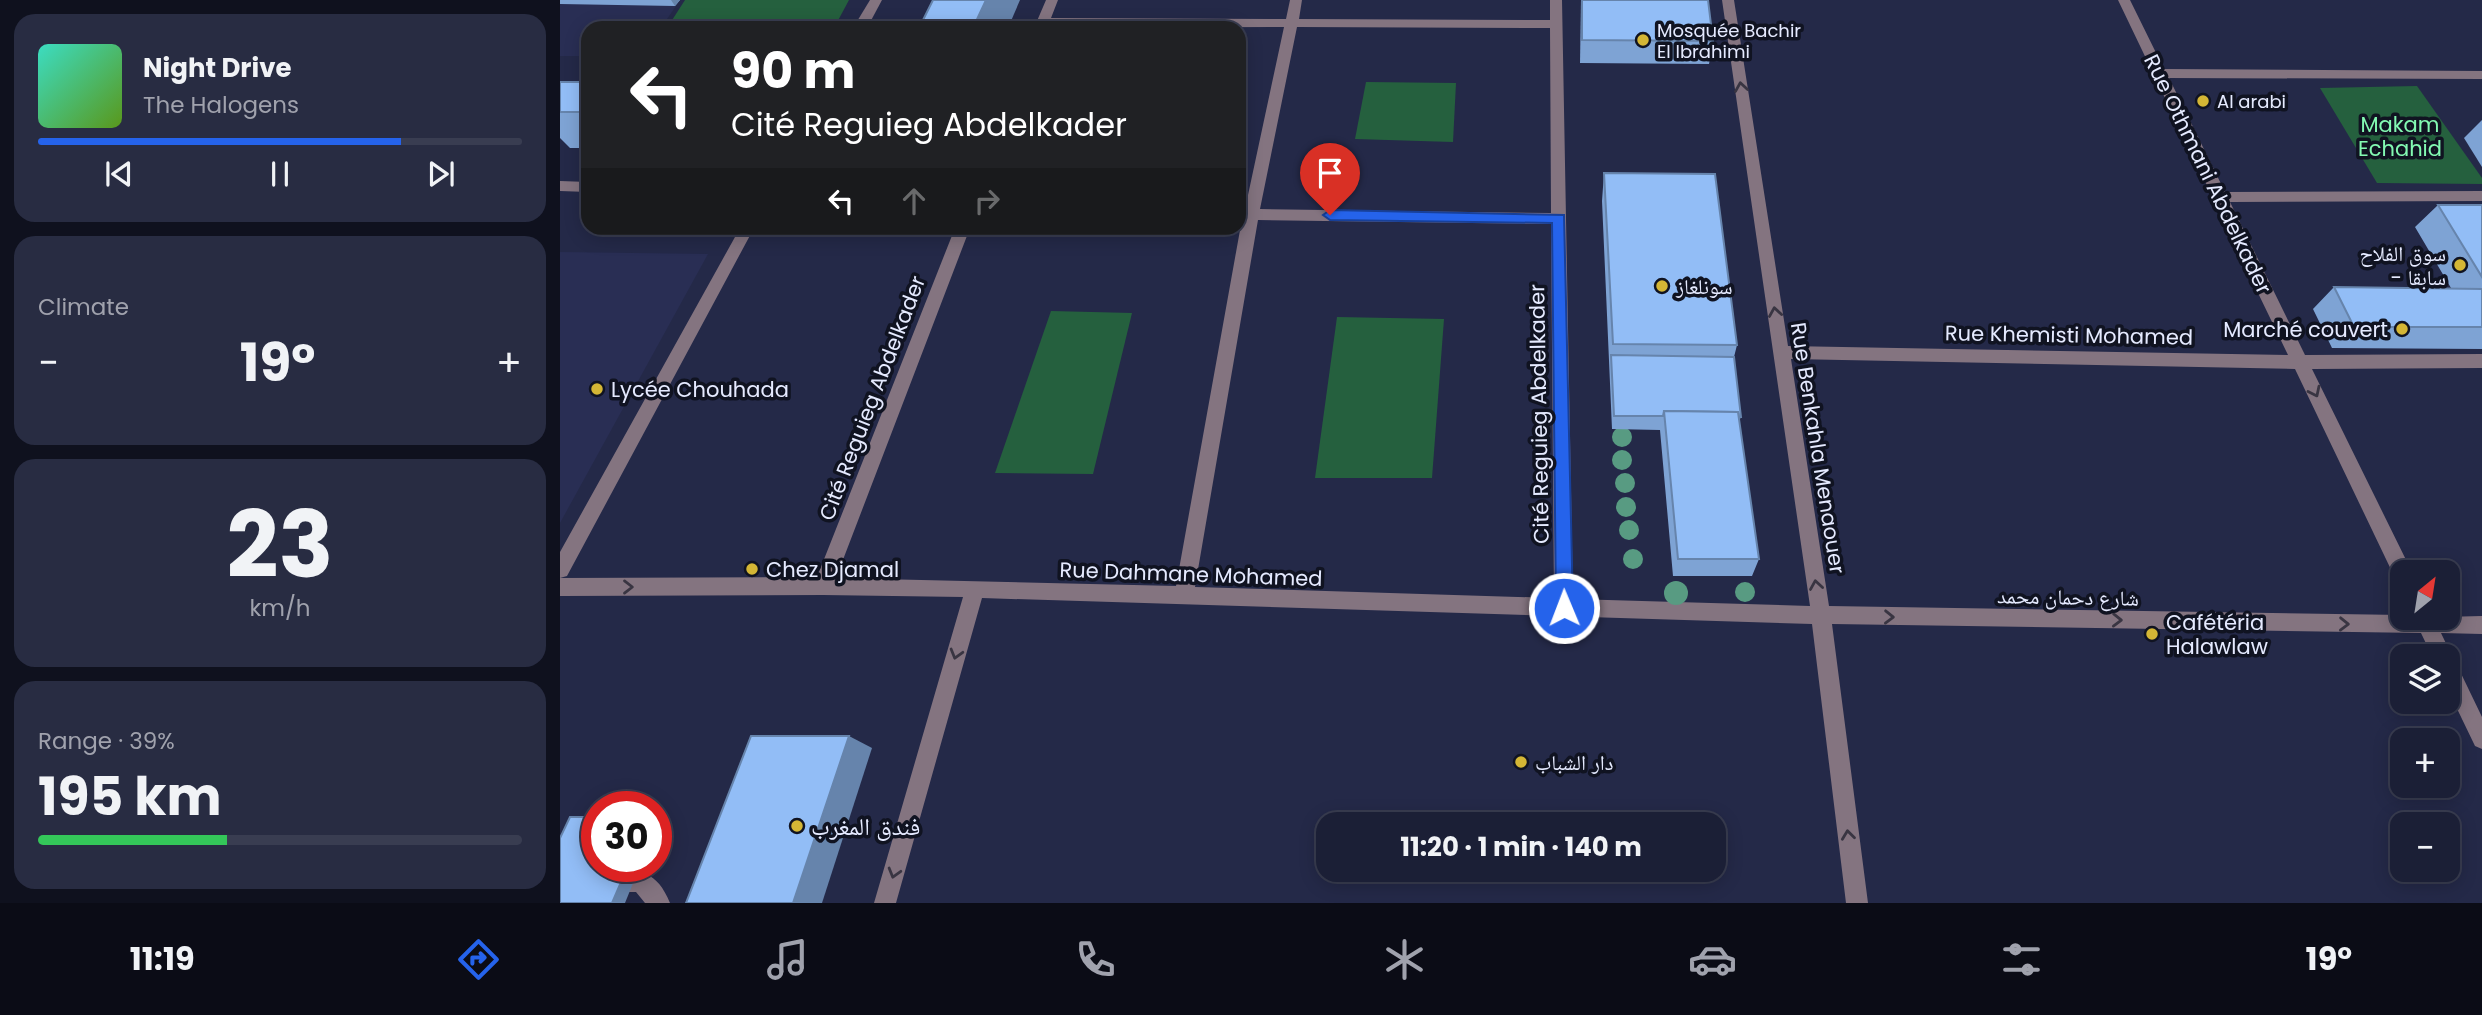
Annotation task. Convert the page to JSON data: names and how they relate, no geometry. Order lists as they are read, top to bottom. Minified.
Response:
{"streets":{"street":["Rue Othmani Abdelkader","Rue Khemisti Mohamed","Cité Reguieg Abdelkader","Rue Benkahla Menaouer","Rue Dahmane Mohamed","شارع دحمان محمد"]},"crossings":[["Rue Othmani Abdelkader","Rue Khemisti Mohamed"],["Rue Khemisti Mohamed","Rue Benkahla Menaouer"],["Cité Reguieg Abdelkader","Rue Dahmane Mohamed"],["Rue Benkahla Menaouer","Rue Dahmane Mohamed"],["Rue Benkahla Menaouer","شارع دحمان محمد"],["Rue Dahmane Mohamed","شارع دحمان محمد"]],"one_way":["Rue Othmani Abdelkader","Rue Benkahla Menaouer","شارع دحمان محمد"],"parks":["Makam Echahid"],"places":["Mosquée Bachir El Ibrahimi","Al arabi","سوق الفلاح - سابقا","سونلغاز","Marché couvert","Lycée Chouhada","Chez Djamal","Cafétéria Halawlaw","دار الشباب","فندق المغرب"],"north":"top right","page":{"turn":["90 m","Cité Reguieg Abdelkader"],"song":["Night Drive","The Halogens"],"tile":["Climate",["23","km/h"],["Range · 39%","195 km"]],"heat":["−","19°","+"],"map_buttons":["+","−"],"limit":"30","trip":"11:20 · 1 min · 140 m","tabs":["11:19","19°"]}}
